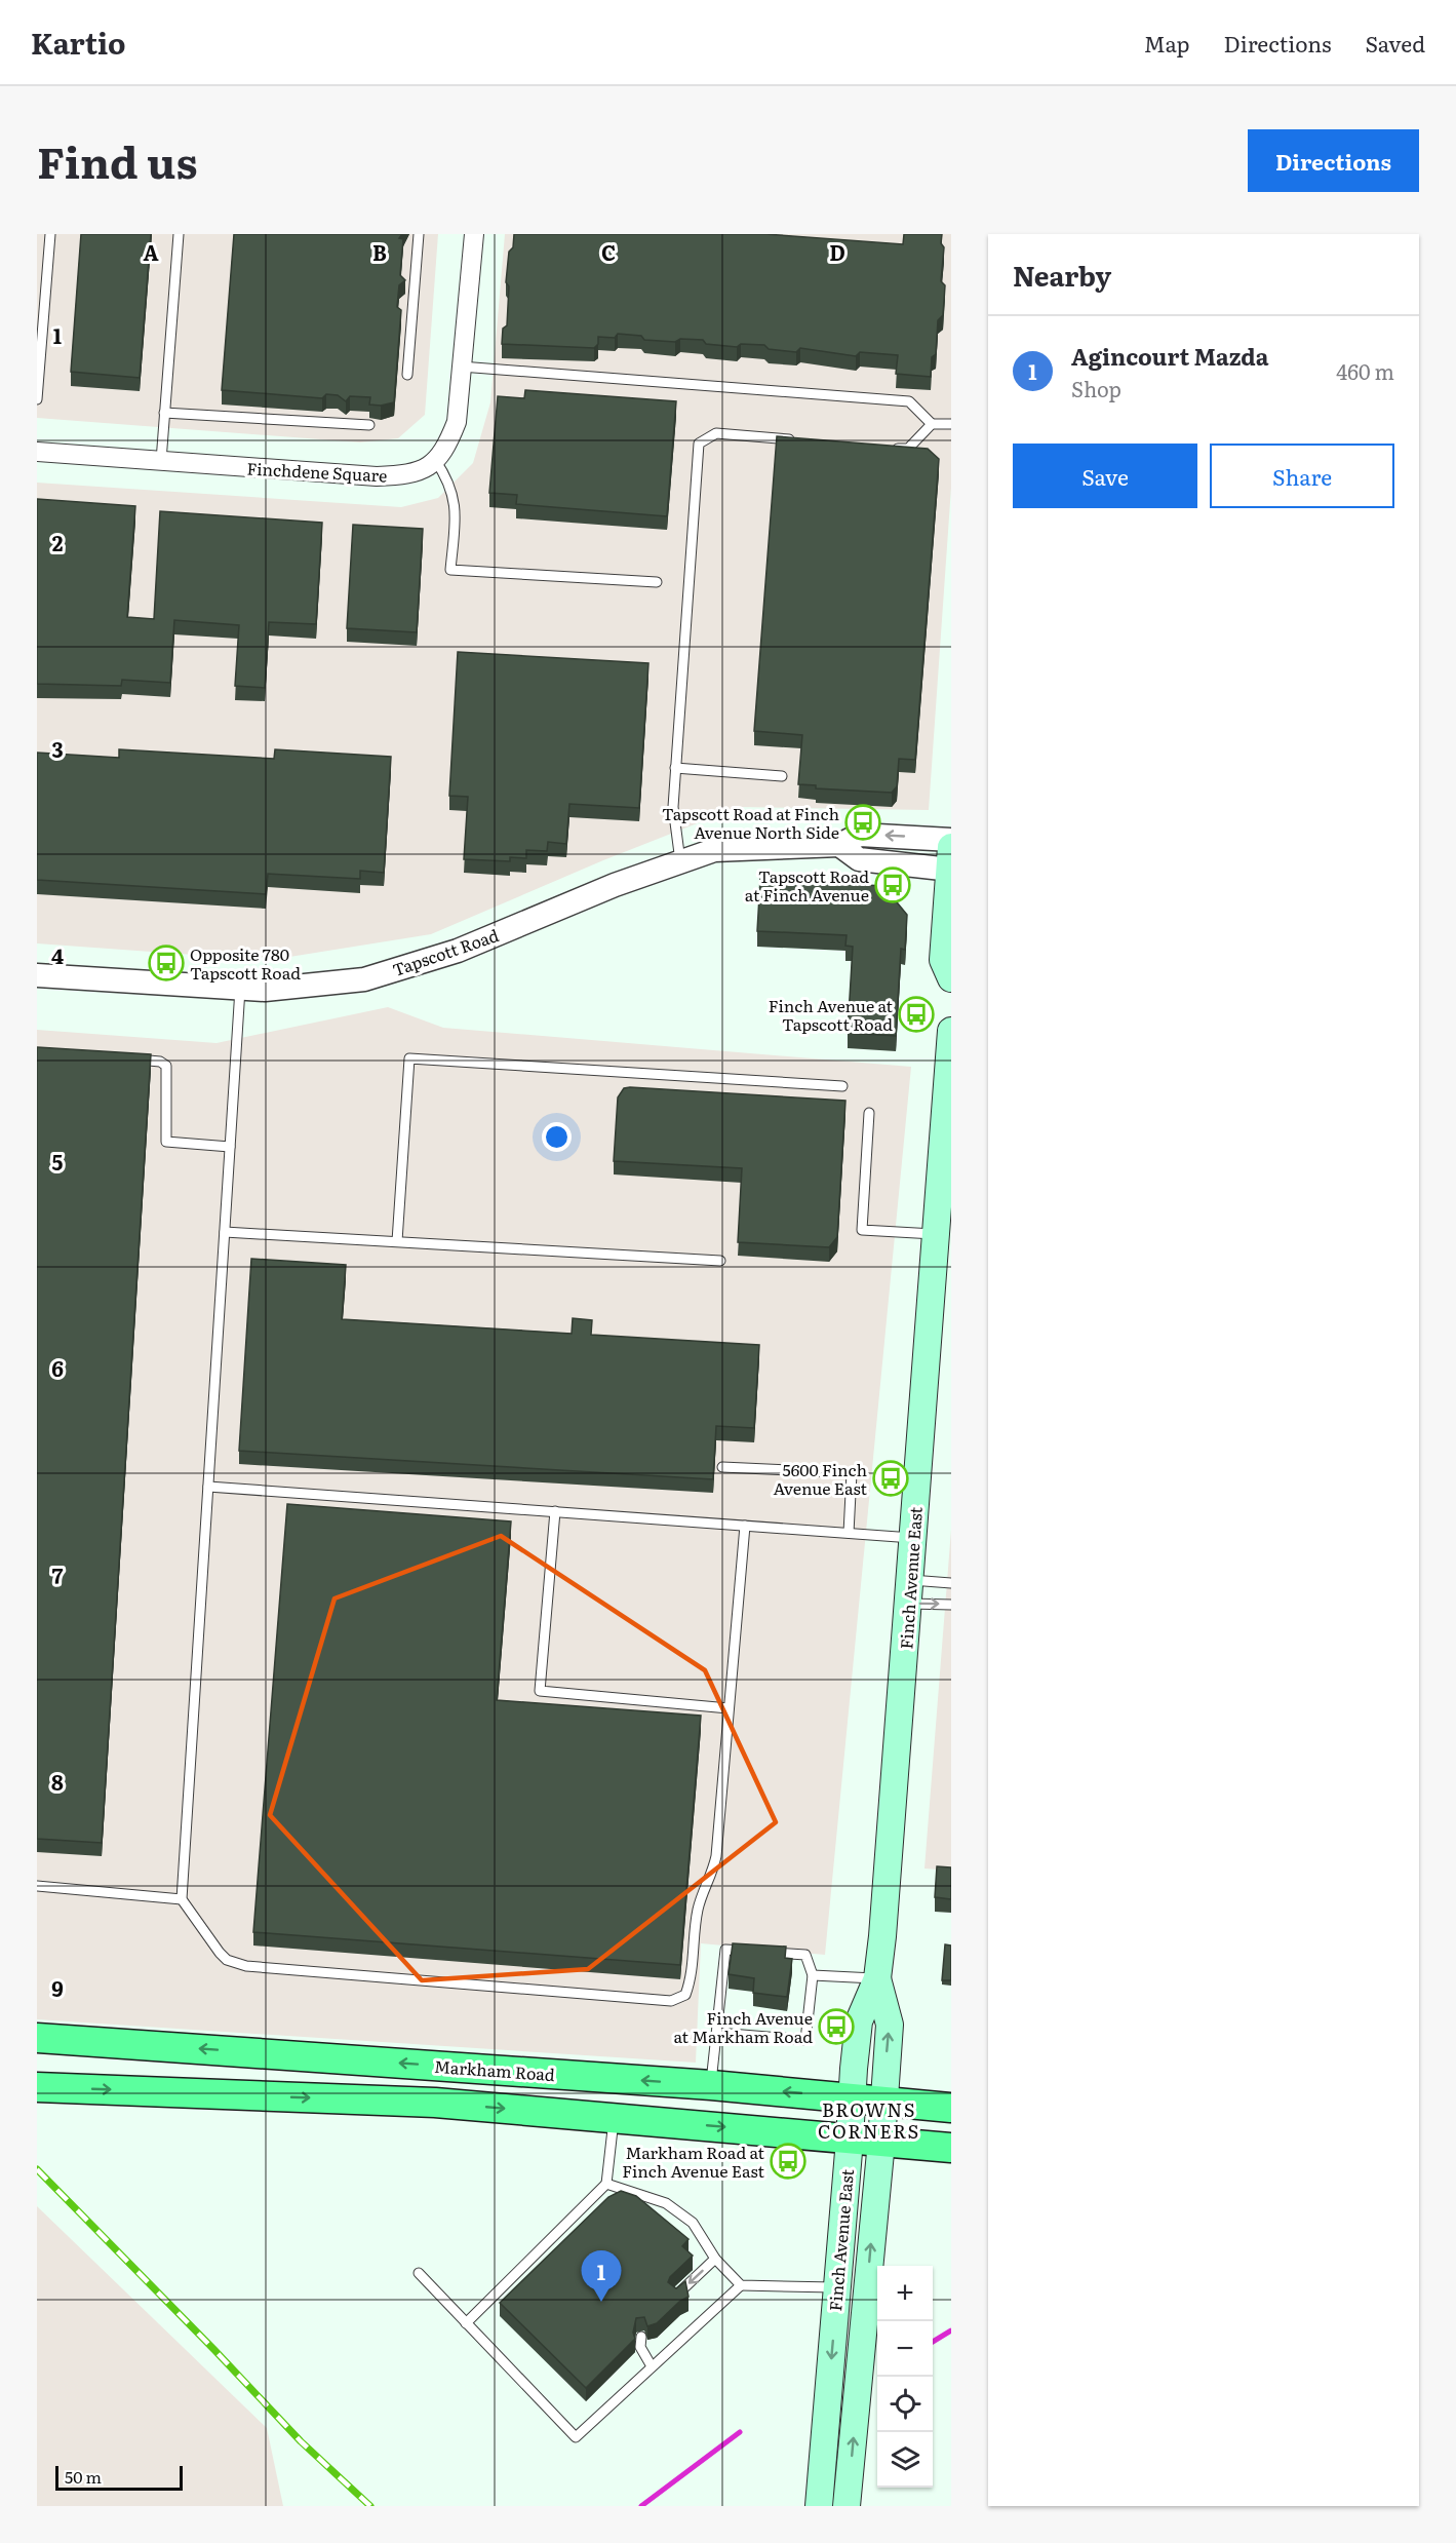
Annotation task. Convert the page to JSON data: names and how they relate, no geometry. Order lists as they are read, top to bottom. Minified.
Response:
{"streets":{"main road":["Finch Avenue East","Markham Road"],"street":["Finchdene Square","Tapscott Road"]},"crossings":[["Finch Avenue East","Markham Road"]],"districts":["BROWNS CORNERS"],"places":{"bus stop":["Tapscott Road at Finch Avenue North Side","Tapscott Road at Finch Avenue","Opposite 780 Tapscott Road","Finch Avenue at Tapscott Road","5600 Finch Avenue East","Finch Avenue at Markham Road","Markham Road at Finch Avenue East"]},"scale_bar":"50 m","page":{"header":"Kartio","nav":["Map","Directions","Saved"],"title":"Find us","buttons":["Directions",["Save","Share"]],"heading":"Nearby","list":[{"mark":"1","name":"Agincourt Mazda","note":"Shop","value":"460 m"}],"pins":"1","map_buttons":["+","−"],"scale":"50 m"},"grid":{"columns":["A","B","C","D"],"rows":["1","2","3","4","5","6","7","8","9"]}}
